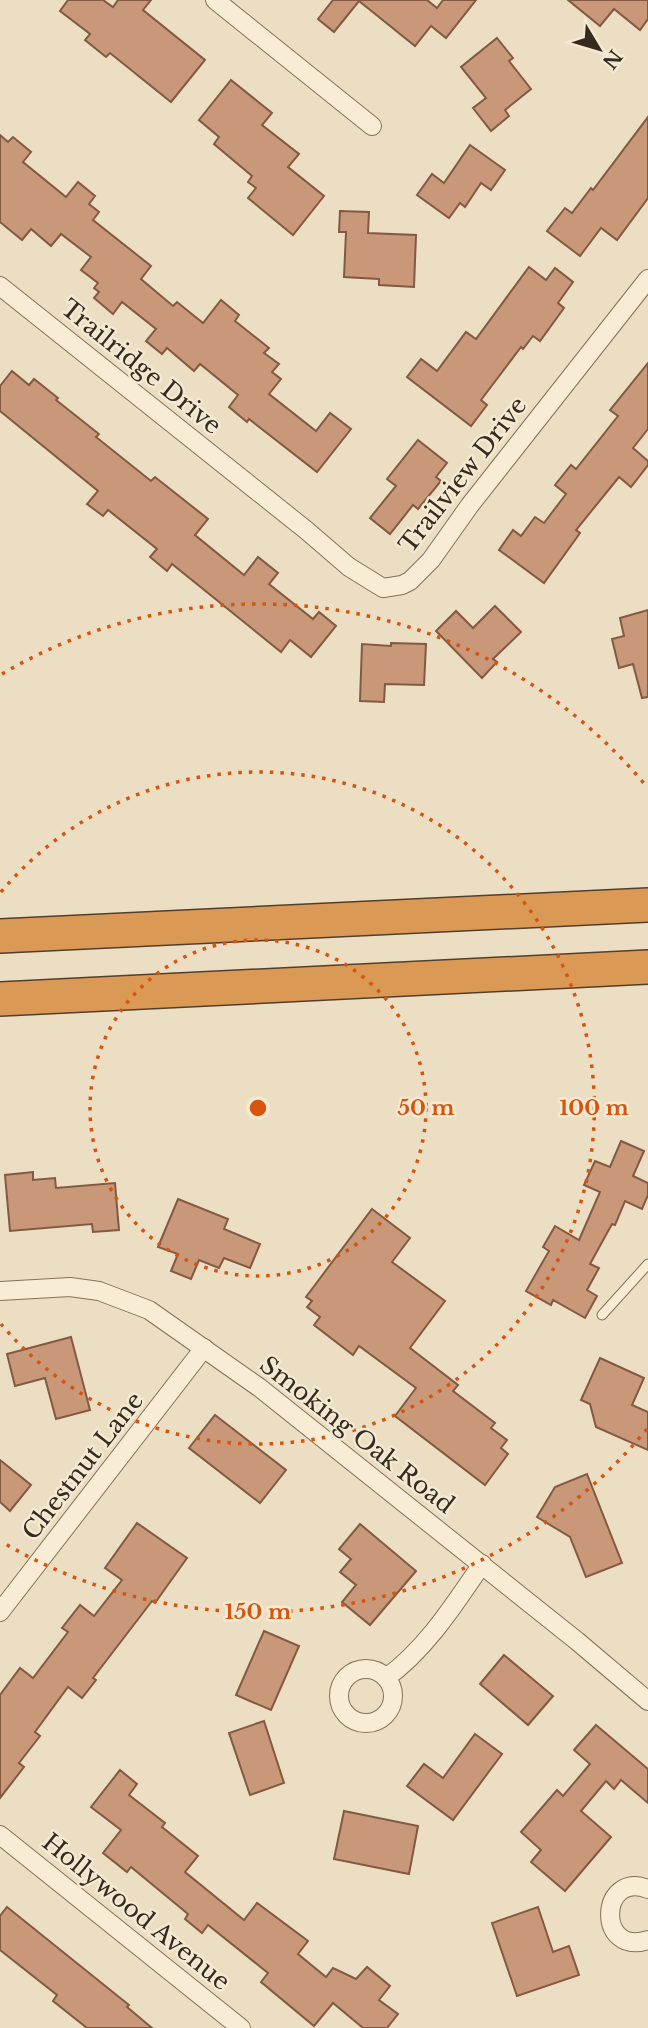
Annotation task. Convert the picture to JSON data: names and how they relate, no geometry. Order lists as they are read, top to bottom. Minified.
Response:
{"streets":{"street":["Trailridge Drive","Trailview Drive","Smoking Oak Road","Chestnut Lane","Hollywood Avenue"]},"crossings":[["Trailridge Drive","Trailview Drive"],["Smoking Oak Road","Chestnut Lane"]],"north":"bottom right","rings":["50 m","100 m","150 m"]}
